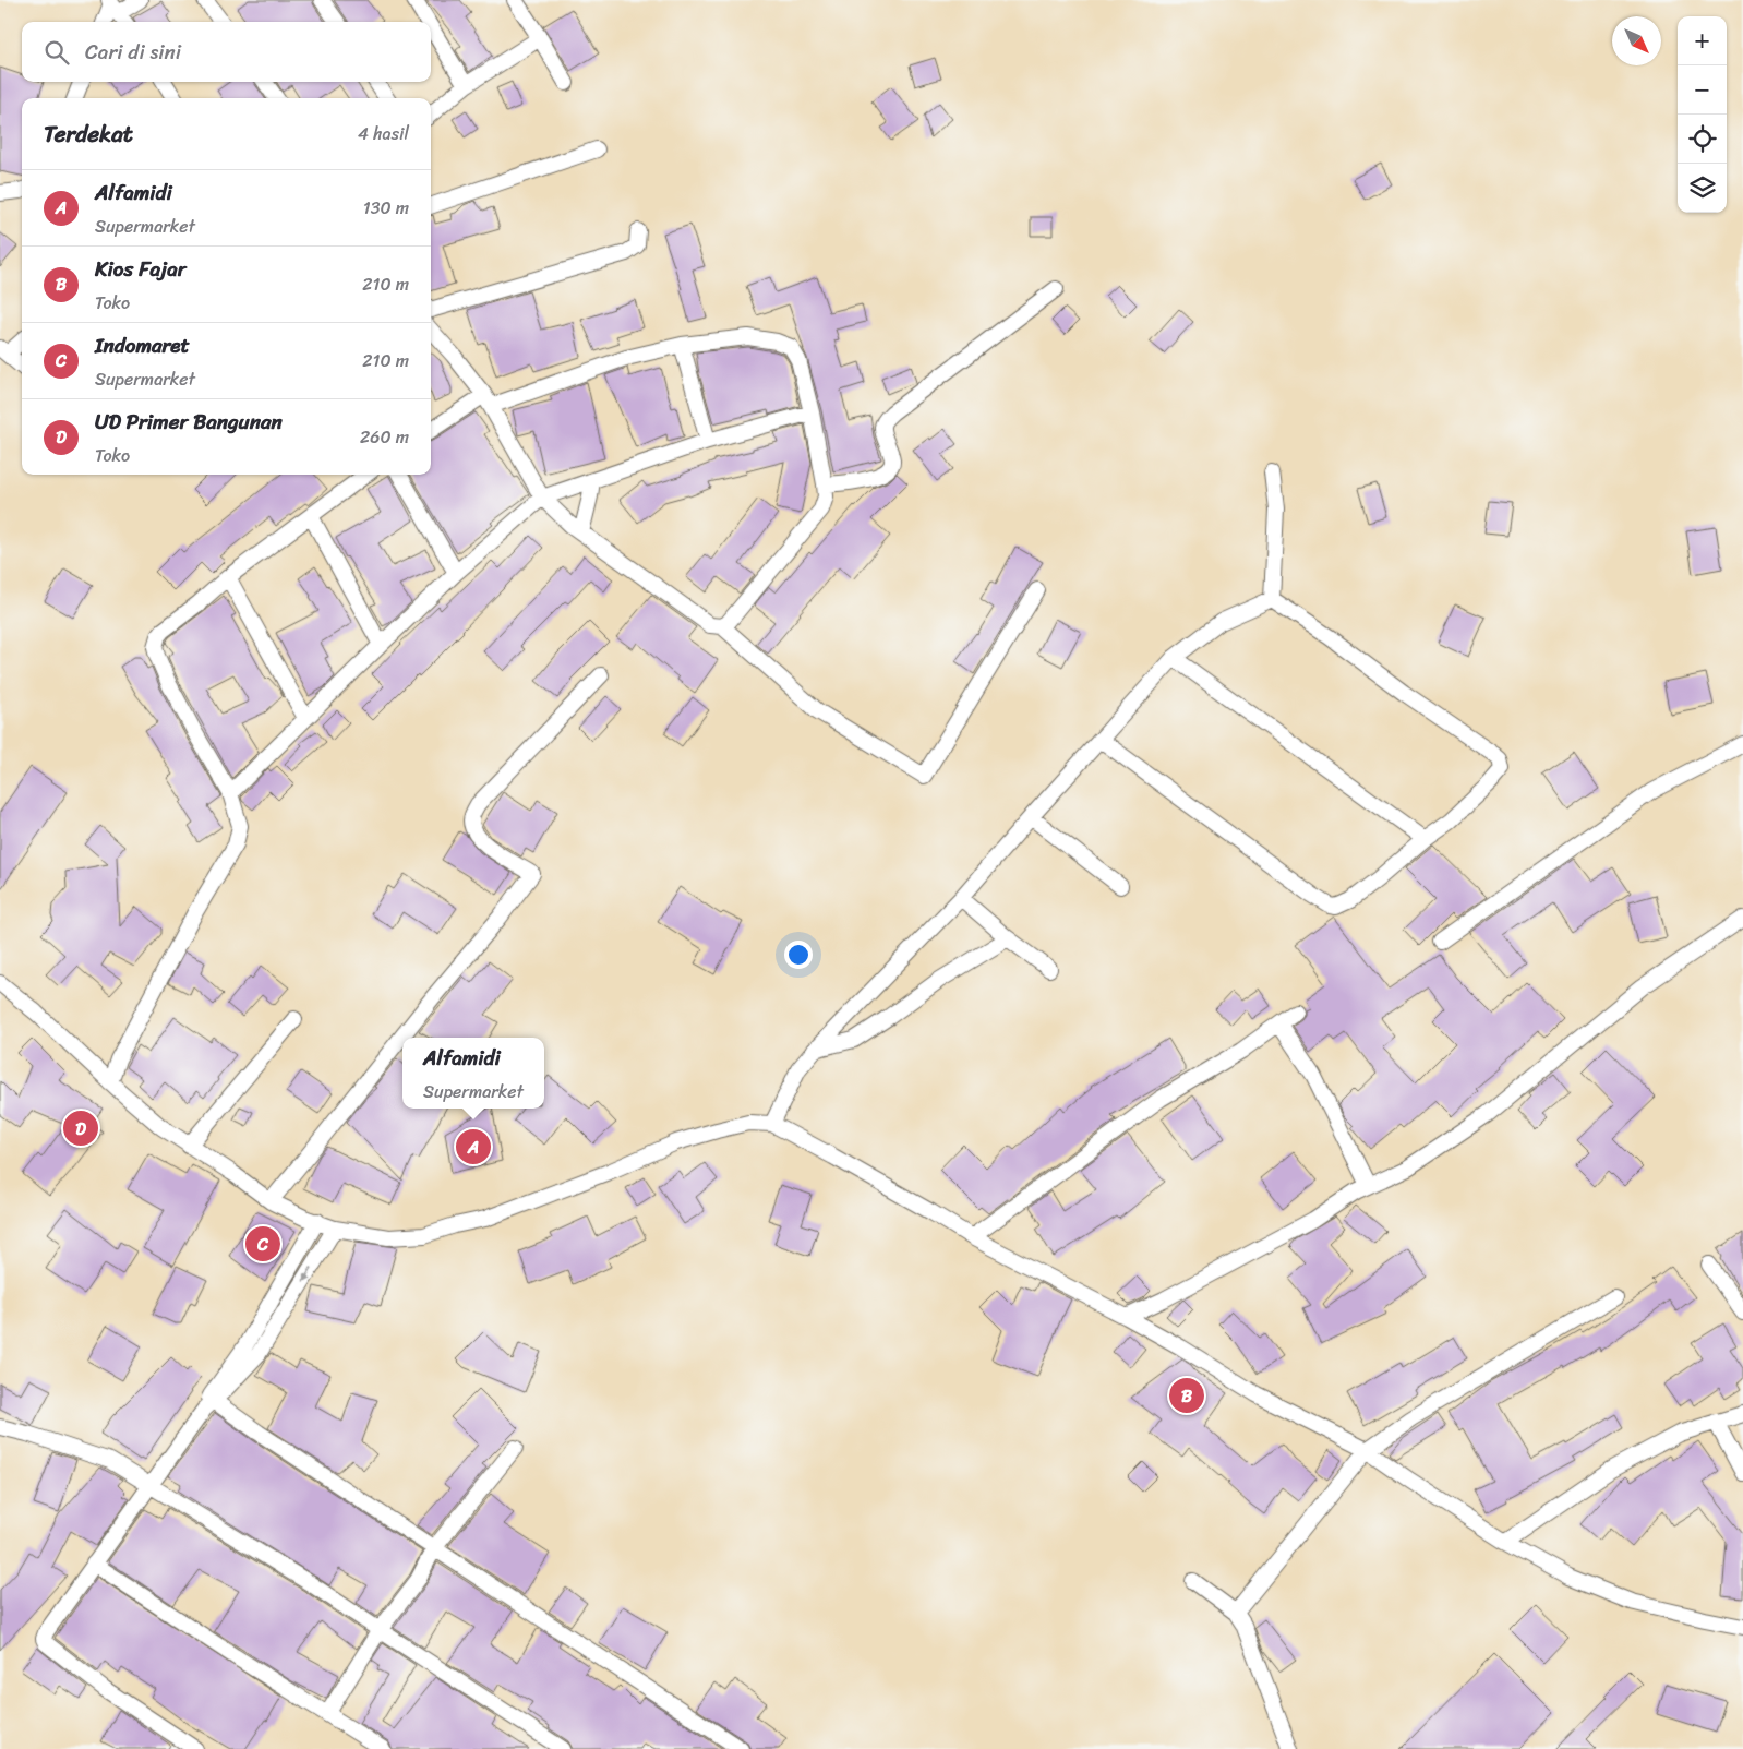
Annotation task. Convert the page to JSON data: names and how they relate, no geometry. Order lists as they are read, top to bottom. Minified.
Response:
{"north":"bottom right","page":{"map_buttons":["+","−"],"search":"Cari di sini","heading":["Terdekat","4 hasil"],"list":[{"mark":"A","name":"Alfamidi","note":"Supermarket","value":"130 m"},{"mark":"B","name":"Kios Fajar","note":"Toko","value":"210 m"},{"mark":"C","name":"Indomaret","note":"Supermarket","value":"210 m"},{"mark":"D","name":"UD Primer Bangunan","note":"Toko","value":"260 m"}],"popup":["Alfamidi","Supermarket"],"pins":["D","A","C","B"]}}
